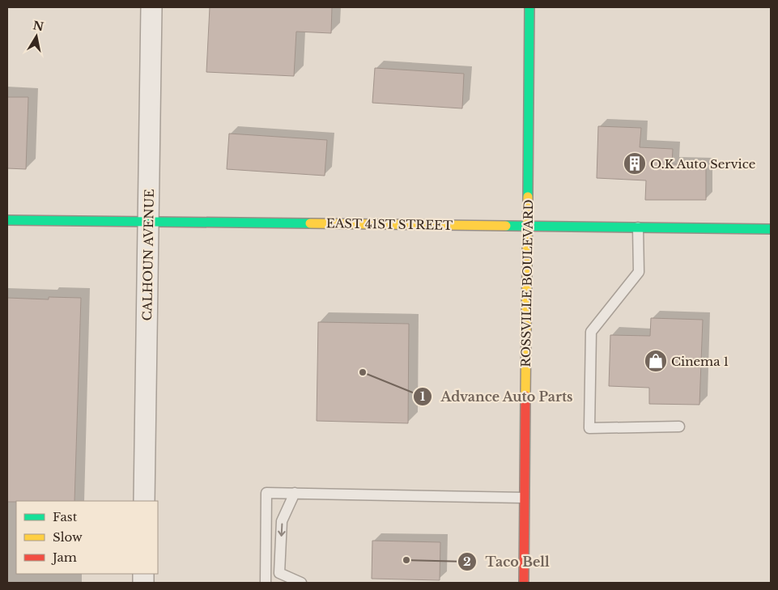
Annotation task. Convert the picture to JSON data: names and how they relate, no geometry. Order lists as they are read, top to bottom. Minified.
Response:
{"streets":{"main road":["EAST 41ST STREET","ROSSVILLE BOULEVARD"],"street":["CALHOUN AVENUE"]},"crossings":[["EAST 41ST STREET","CALHOUN AVENUE"],["EAST 41ST STREET","ROSSVILLE BOULEVARD"]],"places":{"building":["O.K Auto Service"],"shop":["Cinema 1"],"other":["Advance Auto Parts","Taco Bell"]},"legend":["Fast","Slow","Jam"],"north":"top"}
